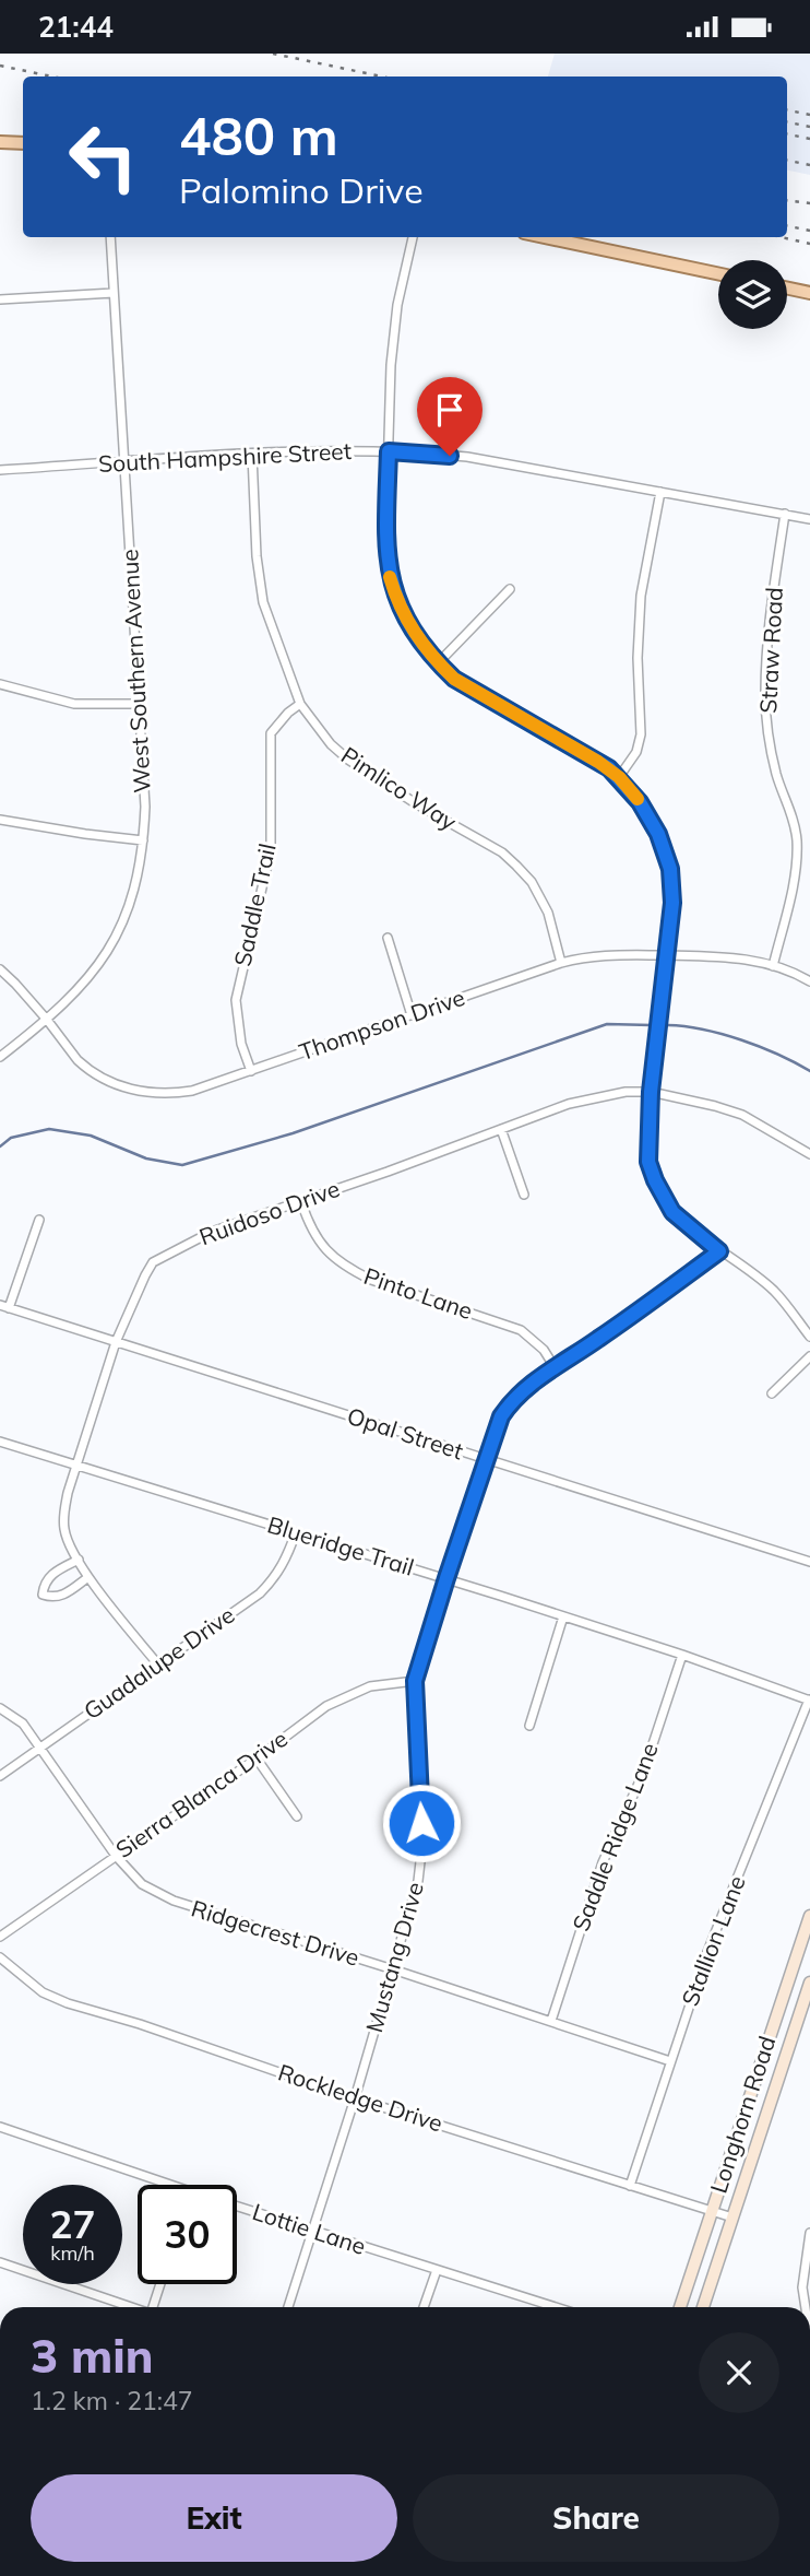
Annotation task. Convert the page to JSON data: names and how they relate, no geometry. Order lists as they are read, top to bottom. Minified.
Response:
{"streets":{"main road":["Longhorn Road"],"street":["South Hampshire Street","Straw Road","West Southern Avenue","Pimlico Way","Saddle Trail","Thompson Drive","Ruidoso Drive","Pinto Lane","Opal Street","Blueridge Trail","Guadalupe Drive","Sierra Blanca Drive","Saddle Ridge Lane","Ridgecrest Drive","Stallion Lane","Mustang Drive","Rockledge Drive","Lottie Lane"]},"crossings":[["South Hampshire Street","Straw Road"],["South Hampshire Street","West Southern Avenue"],["South Hampshire Street","Pimlico Way"],["Straw Road","Thompson Drive"],["West Southern Avenue","Thompson Drive"],["Pimlico Way","Saddle Trail"],["Pimlico Way","Thompson Drive"],["Saddle Trail","Thompson Drive"],["Ruidoso Drive","Pinto Lane"],["Ruidoso Drive","Opal Street"],["Ruidoso Drive","Blueridge Trail"],["Ruidoso Drive","Guadalupe Drive"],["Pinto Lane","Mustang Drive"],["Opal Street","Mustang Drive"],["Blueridge Trail","Guadalupe Drive"],["Blueridge Trail","Saddle Ridge Lane"],["Blueridge Trail","Stallion Lane"],["Blueridge Trail","Mustang Drive"],["Guadalupe Drive","Ridgecrest Drive"],["Sierra Blanca Drive","Ridgecrest Drive"],["Sierra Blanca Drive","Mustang Drive"],["Saddle Ridge Lane","Ridgecrest Drive"],["Ridgecrest Drive","Stallion Lane"],["Ridgecrest Drive","Mustang Drive"],["Stallion Lane","Rockledge Drive"],["Mustang Drive","Rockledge Drive"],["Mustang Drive","Lottie Lane"],["Rockledge Drive","Longhorn Road"]],"page":{"status":"21:44","turn":["480 m","Palomino Drive"],"speed":"27 km/h","limit":"30","heading":["3 min","1.2 km · 21:47"],"buttons":["Exit","Share"]}}
